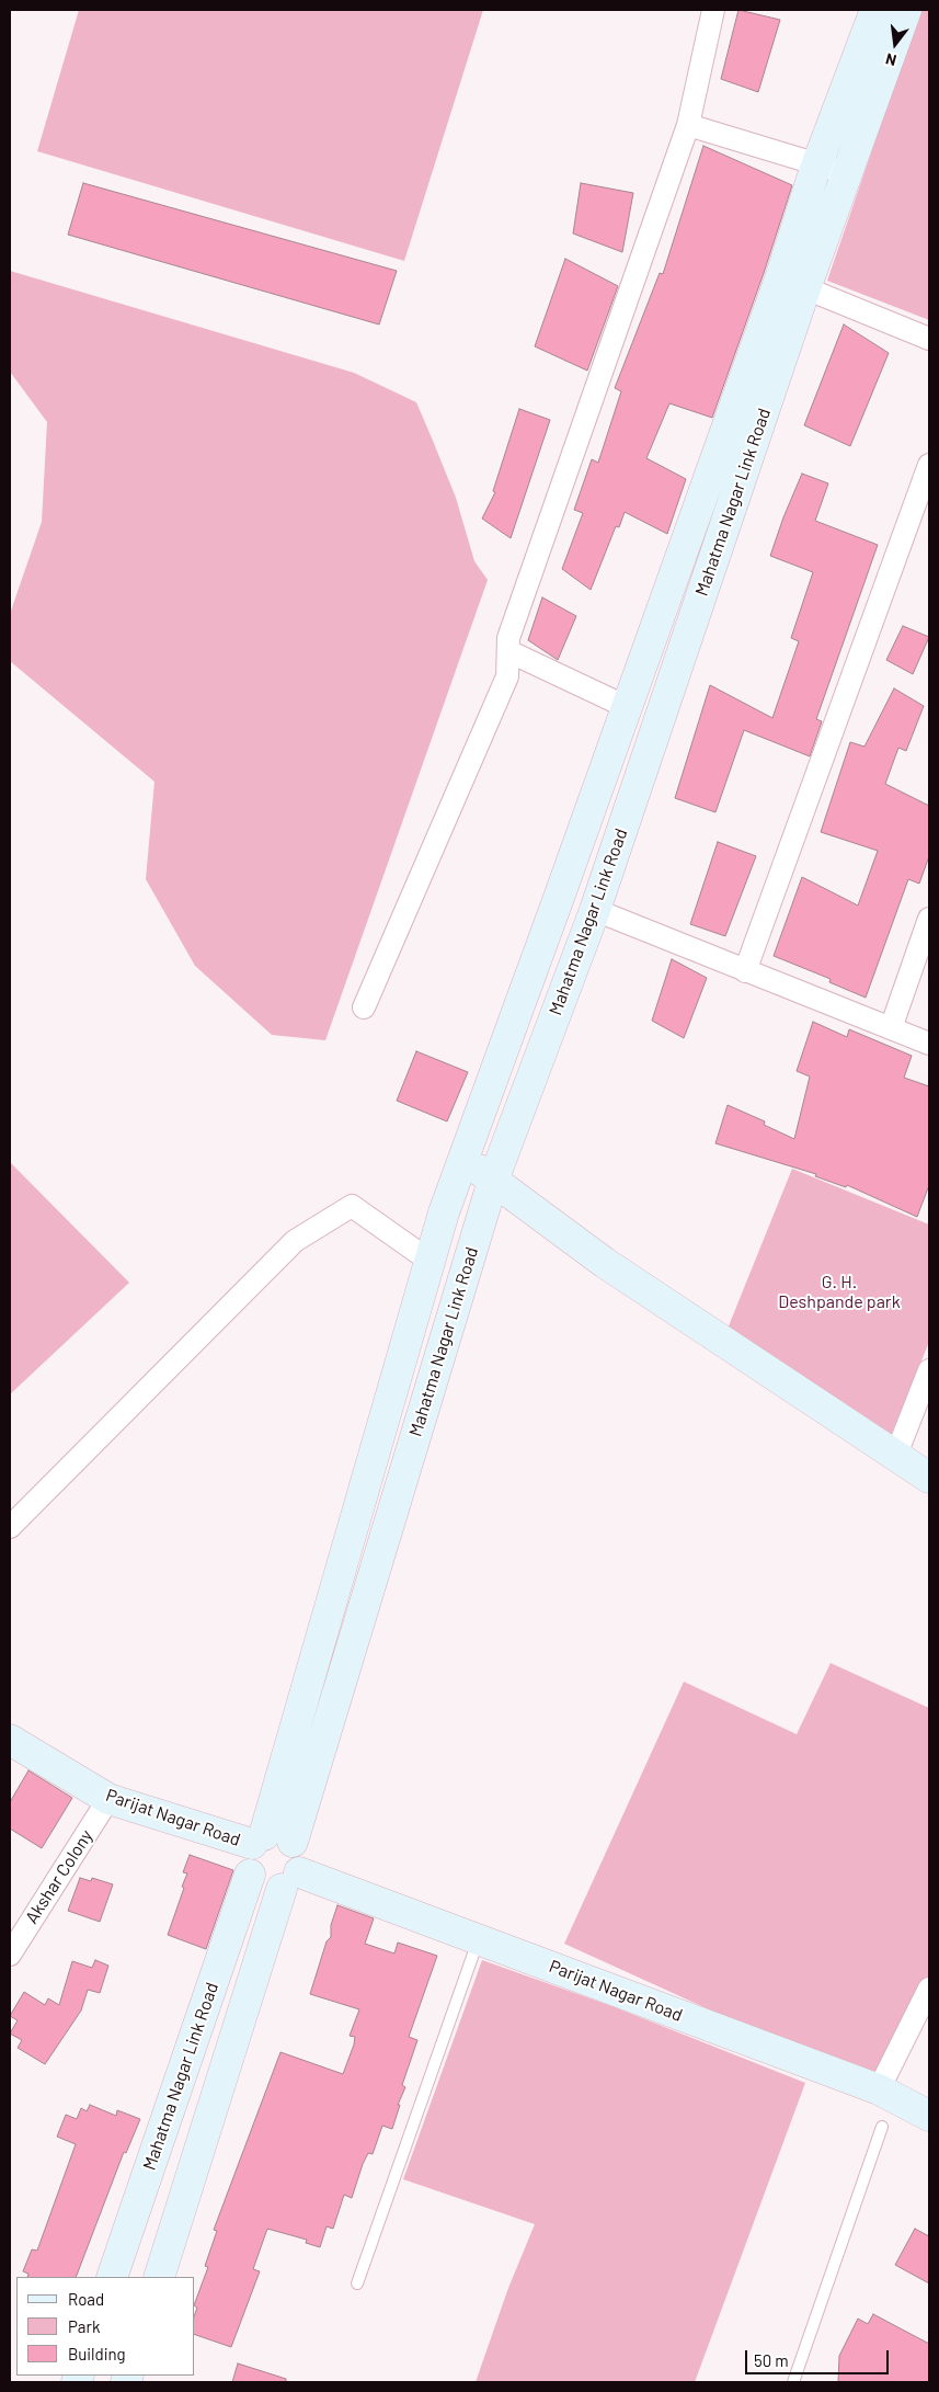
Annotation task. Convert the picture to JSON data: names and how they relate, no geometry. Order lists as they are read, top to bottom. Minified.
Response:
{"streets":{"main road":["Mahatma Nagar Link Road","Parijat Nagar Road"],"street":["Akshar Colony"]},"crossings":[["Mahatma Nagar Link Road","Parijat Nagar Road"],["Parijat Nagar Road","Akshar Colony"]],"parks":["G. H. Deshpande park"],"legend":["Road","Park","Building"],"scale_bar":"50 m","north":"bottom"}
